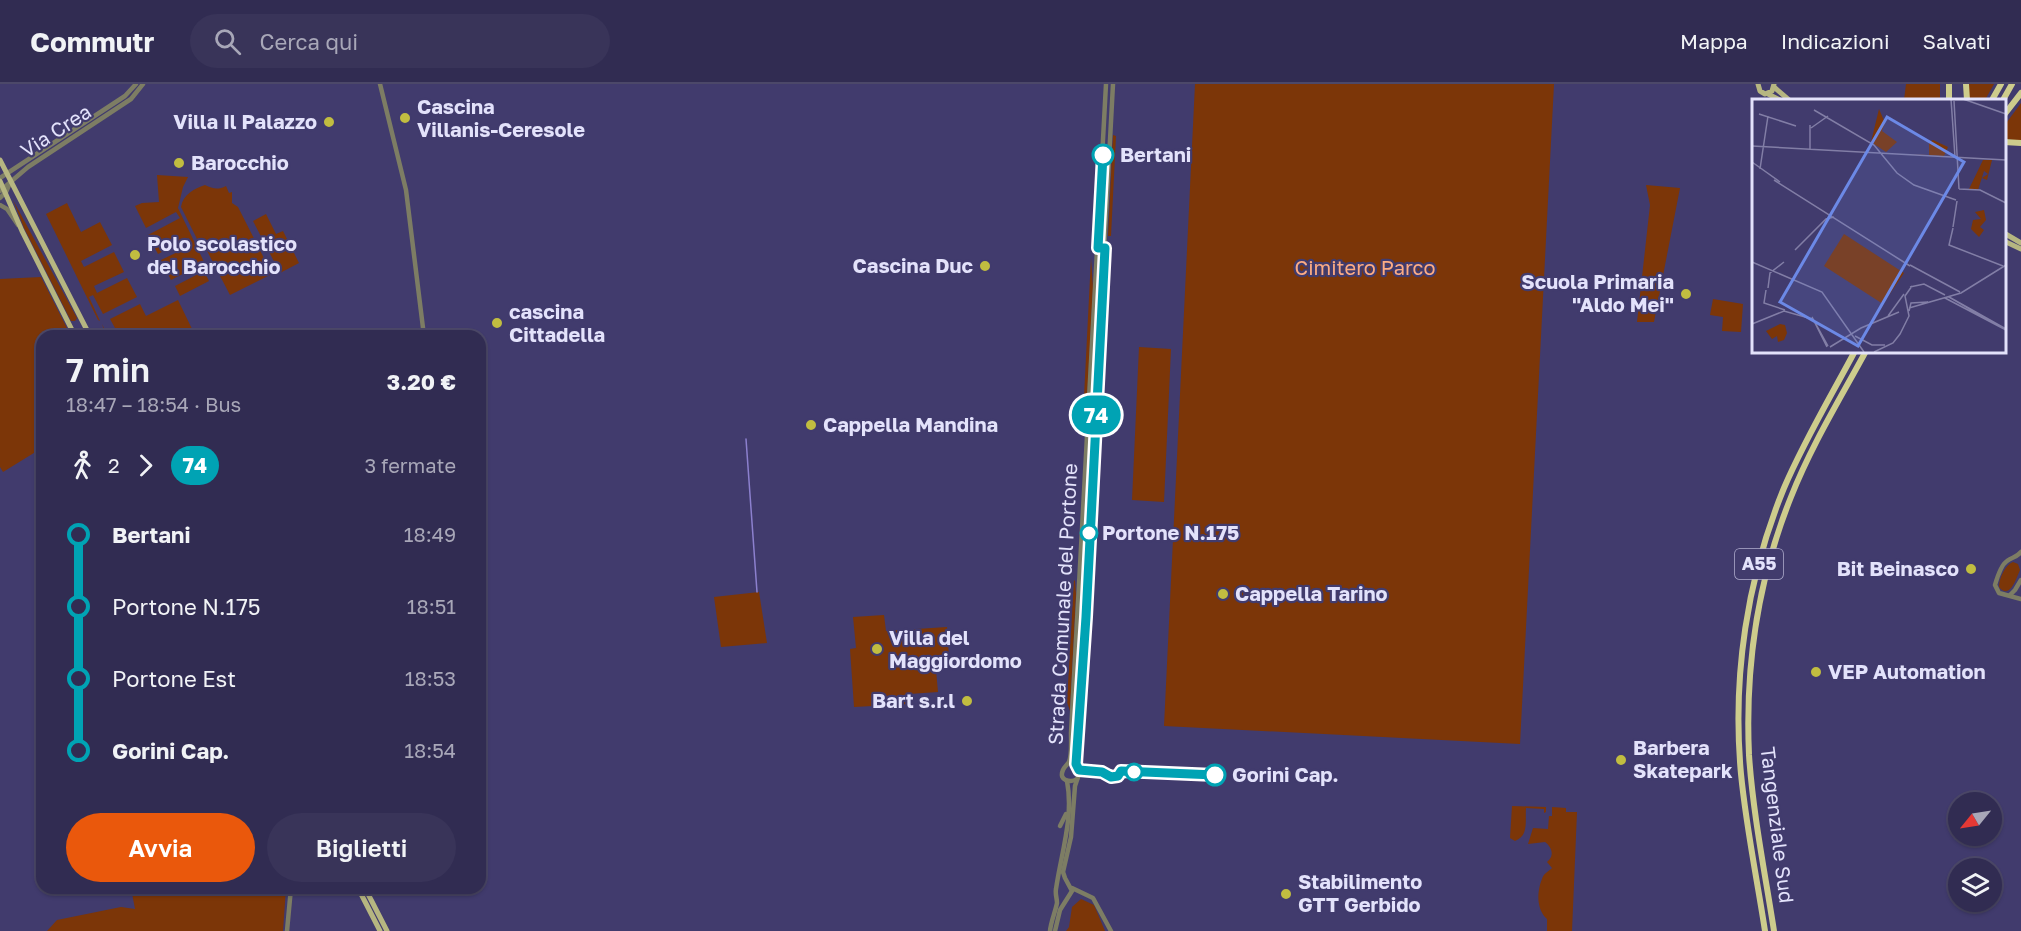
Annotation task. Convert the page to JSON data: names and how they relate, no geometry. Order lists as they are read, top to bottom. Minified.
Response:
{"streets":{"highway":["A55","Tangenziale Sud"],"street":["Via Crea","Strada Comunale del Portone"]},"parks":["Cimitero Parco"],"places":["Cascina Villanis-Ceresole","Villa Il Palazzo","Bertani","Barocchio","Polo scolastico del Barocchio","Cascina Duc","Scuola Primaria \"Aldo Mei\"","cascina Cittadella","Cappella Mandina","Portone N.175","Bit Beinasco","Cappella Tarino","Villa del Maggiordomo","VEP Automation","Bart s.r.l","Barbera Skatepark","Gorini Cap.","Stabilimento GTT Gerbido"],"lines":["bus line 74"],"north":"bottom left","page":{"header":"Commutr","search":"Cerca qui","nav":["Mappa","Indicazioni","Salvati"],"on_map":"74","heading":["7 min","18:47 – 18:54 · Bus","3.20 €"],"legs":["2","74","3 fermate"],"list":[{"name":"Bertani","value":"18:49"},{"name":"Portone N.175","value":"18:51"},{"name":"Portone Est","value":"18:53"},{"name":"Gorini Cap.","value":"18:54"}],"buttons":["Avvia","Biglietti"]}}
